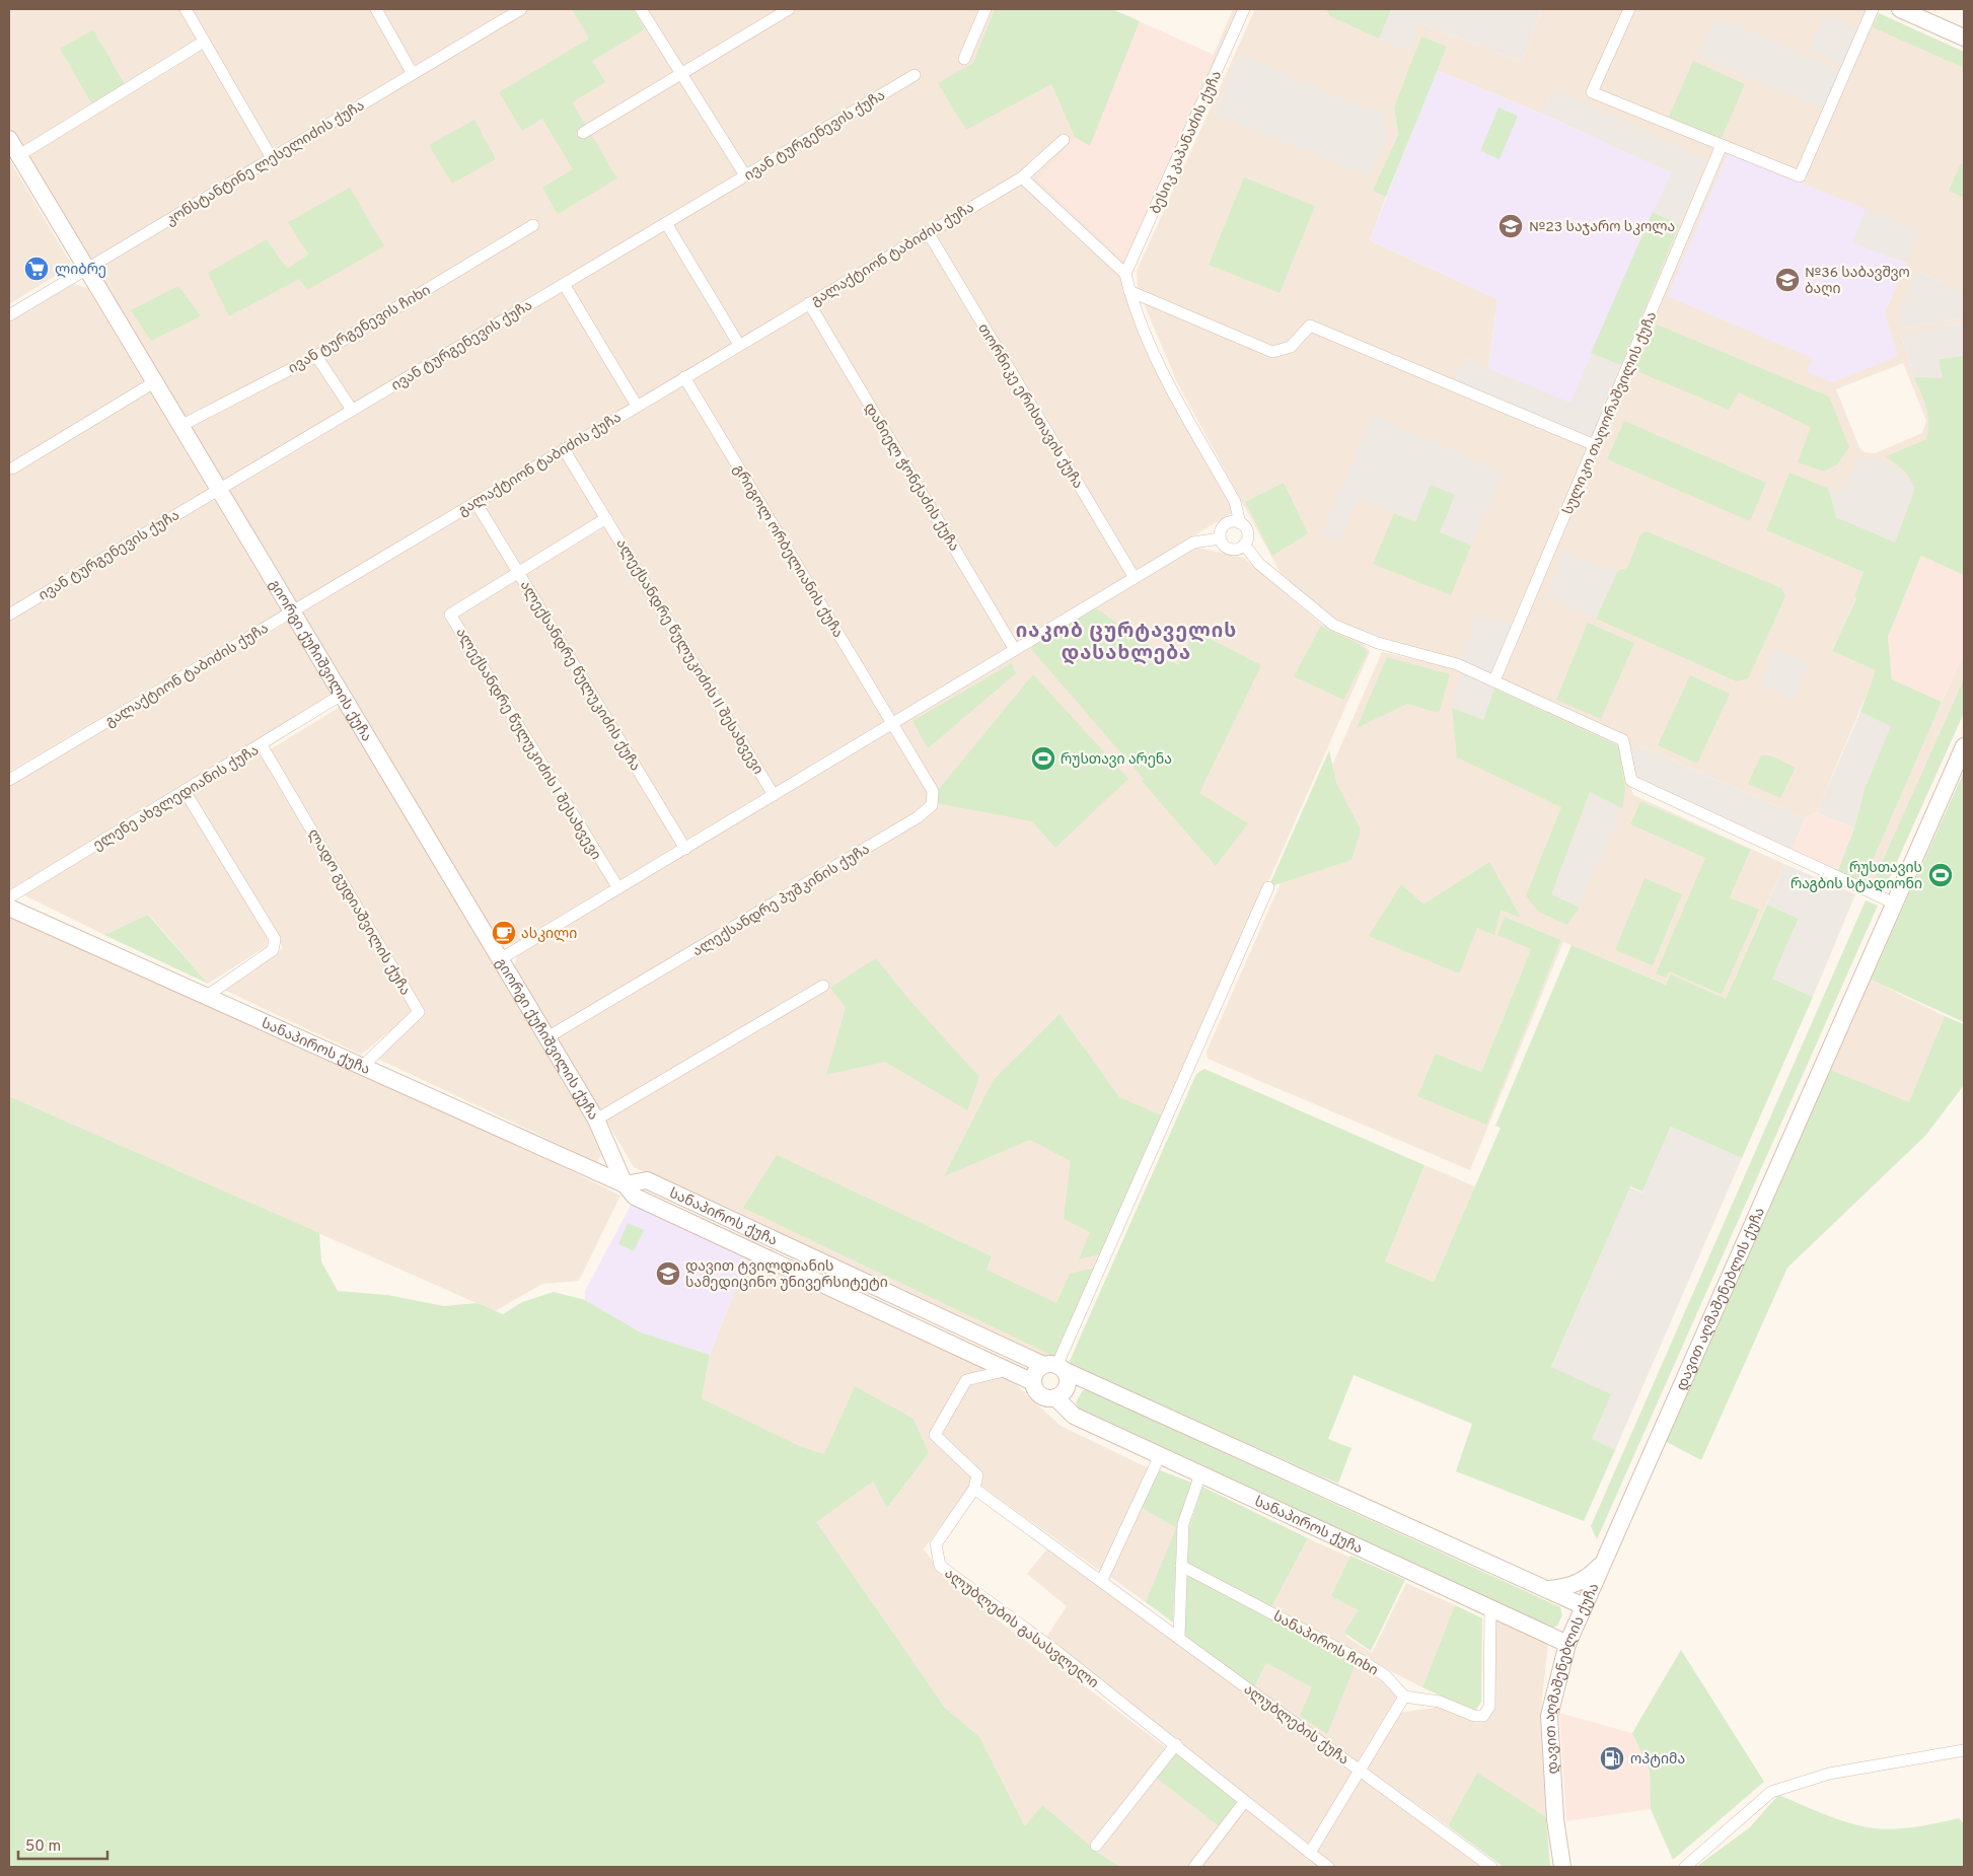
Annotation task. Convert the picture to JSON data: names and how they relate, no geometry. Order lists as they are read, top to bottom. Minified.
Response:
{"streets":{"main road":["გიორგი ქუჩიშვილის ქუჩა","სანაპიროს ქუჩა","დავით აღმაშენებლის ქუჩა"],"street":["ივან ტურგენევის ქუჩა","ბესიკ კაპანაძის ქუჩა","კონსტანტინე ლესელიძის ქუჩა","გალაქტიონ ტაბიძის ქუჩა","ივან ტურგენევის ჩიხი","თორნიკე ერისთავის ქუჩა","სულიკო თაღორაშვილის ქუჩა","დანიელ ჭონქაძის ქუჩა","გრიგოლ ორბელიანის ქუჩა","ალექსანდრე წულუკიძის II შესახვევი","ალექსანდრე წულუკიძის ქუჩა","ალექსანდრე წულუკიძის I შესახვევი","ელენე ახვლედიანის ქუჩა","ალექსანდრე პუშკინის ქუჩა","ლადო გუდიაშვილის ქუჩა","ალუბლების გასასვლელი","სანაპიროს ჩიხი","ალუბლების ქუჩა"]},"crossings":[["ივან ტურგენევის ქუჩა","გიორგი ქუჩიშვილის ქუჩა"],["კონსტანტინე ლესელიძის ქუჩა","გიორგი ქუჩიშვილის ქუჩა"],["გალაქტიონ ტაბიძის ქუჩა","თორნიკე ერისთავის ქუჩა"],["გალაქტიონ ტაბიძის ქუჩა","დანიელ ჭონქაძის ქუჩა"],["გალაქტიონ ტაბიძის ქუჩა","გრიგოლ ორბელიანის ქუჩა"],["გალაქტიონ ტაბიძის ქუჩა","ალექსანდრე წულუკიძის II შესახვევი"],["გალაქტიონ ტაბიძის ქუჩა","გიორგი ქუჩიშვილის ქუჩა"],["გალაქტიონ ტაბიძის ქუჩა","ალექსანდრე წულუკიძის ქუჩა"],["ივან ტურგენევის ჩიხი","გიორგი ქუჩიშვილის ქუჩა"],["გრიგოლ ორბელიანის ქუჩა","ალექსანდრე პუშკინის ქუჩა"],["გიორგი ქუჩიშვილის ქუჩა","ელენე ახვლედიანის ქუჩა"],["გიორგი ქუჩიშვილის ქუჩა","ალექსანდრე პუშკინის ქუჩა"],["გიორგი ქუჩიშვილის ქუჩა","სანაპიროს ქუჩა"],["ალექსანდრე წულუკიძის ქუჩა","ალექსანდრე წულუკიძის I შესახვევი"],["ელენე ახვლედიანის ქუჩა","ლადო გუდიაშვილის ქუჩა"],["ლადო გუდიაშვილის ქუჩა","სანაპიროს ქუჩა"],["სანაპიროს ქუჩა","დავით აღმაშენებლის ქუჩა"],["ალუბლების გასასვლელი","ალუბლების ქუჩა"]],"districts":["იაკობ ცურტაველის დასახლება"],"places":{"school or university":["№23 საჯარო სკოლა","№36 საბავშვო ბაღი","დავით ტვილდიანის სამედიცინო უნივერსიტეტი"],"supermarket":["ლიბრე"],"sports":["რუსთავი არენა","რუსთავის რაგბის სტადიონი"],"cafe":["ასკილი"],"fuel station":["ოპტიმა"]},"scale_bar":"50 m"}
